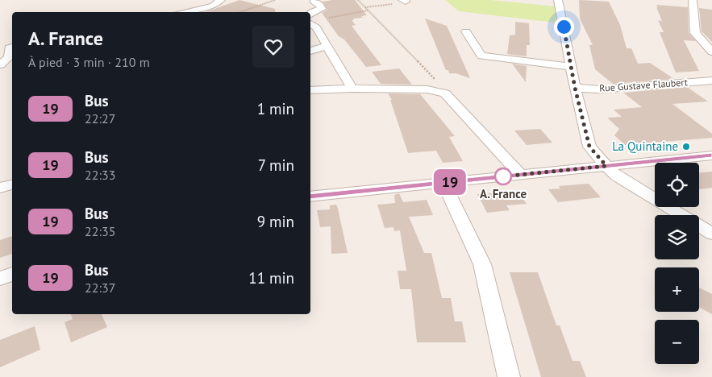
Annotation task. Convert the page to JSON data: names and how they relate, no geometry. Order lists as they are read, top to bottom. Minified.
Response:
{"streets":{"street":["Rue Gustave Flaubert"]},"places":["La Quintaine","A. France"],"lines":["bus line 19"],"page":{"on_map":"19","heading":["A. France","À pied · 3 min · 210 m"],"list":[{"mark":"19","name":"Bus","note":"22:27","value":"1 min"},{"mark":"19","name":"Bus","note":"22:33","value":"7 min"},{"mark":"19","name":"Bus","note":"22:35","value":"9 min"},{"mark":"19","name":"Bus","note":"22:37","value":"11 min"}],"map_buttons":["+","−"]}}
